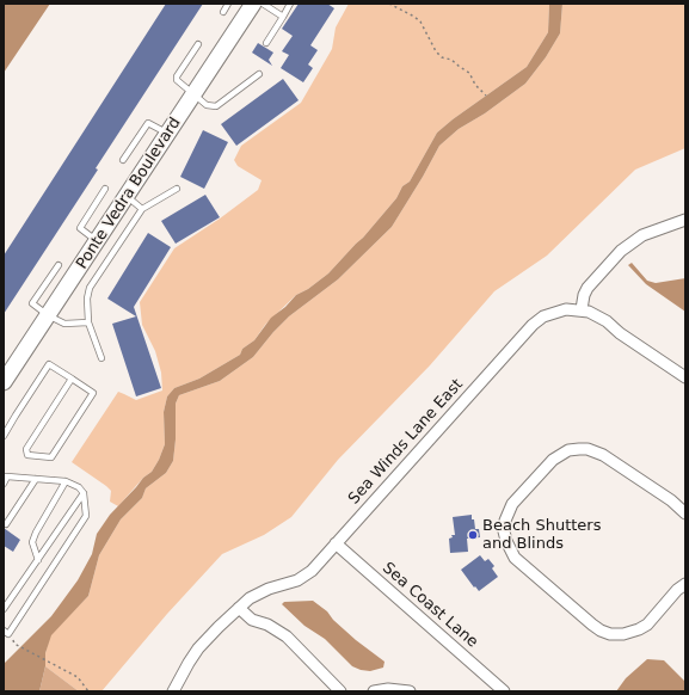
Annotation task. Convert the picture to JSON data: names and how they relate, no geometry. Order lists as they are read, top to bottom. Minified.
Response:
{"streets":{"street":["Ponte Vedra Boulevard","Sea Winds Lane East","Sea Coast Lane"]},"crossings":[["Sea Winds Lane East","Sea Coast Lane"]],"places":["Beach Shutters and Blinds"]}
